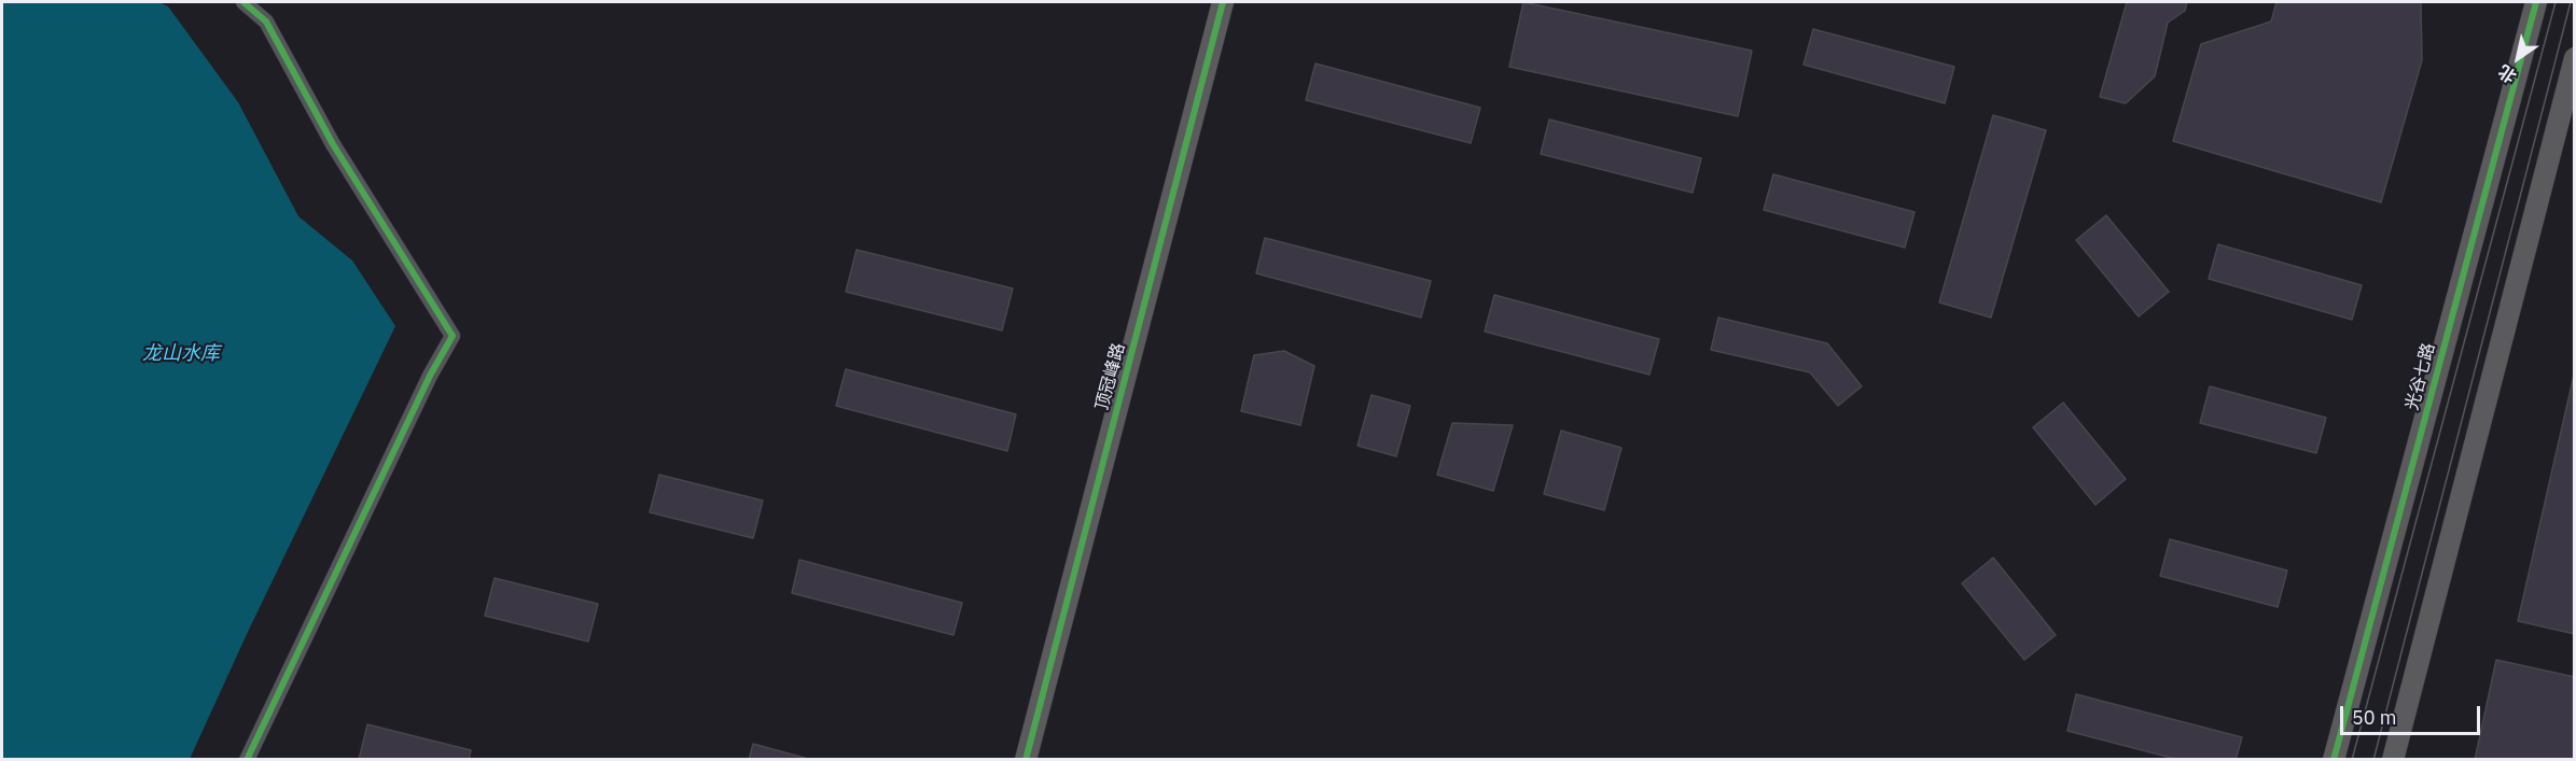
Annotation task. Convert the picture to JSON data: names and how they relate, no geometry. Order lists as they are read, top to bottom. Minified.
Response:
{"streets":{"street":["顶冠峰路","光谷七路"]},"water":["龙山水库"],"scale_bar":"50 m","north":"bottom left"}
